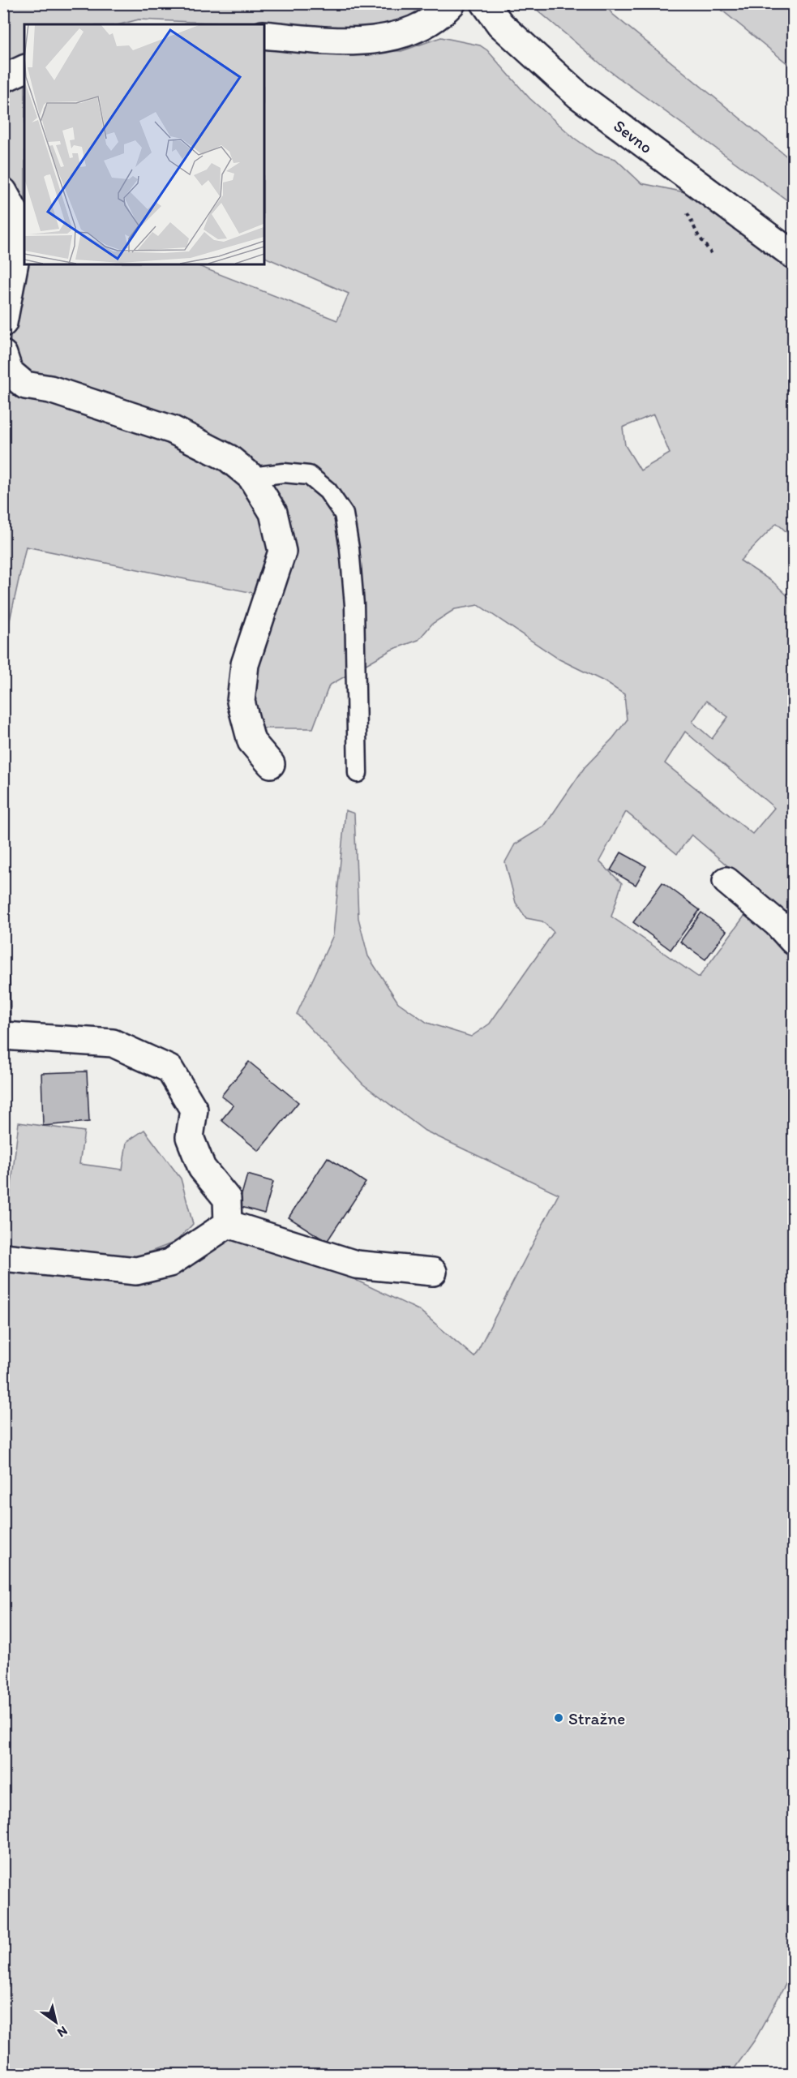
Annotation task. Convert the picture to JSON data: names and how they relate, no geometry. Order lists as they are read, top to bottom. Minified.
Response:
{"streets":{"street":["Sevno"]},"places":["Stražne"],"north":"bottom right"}
